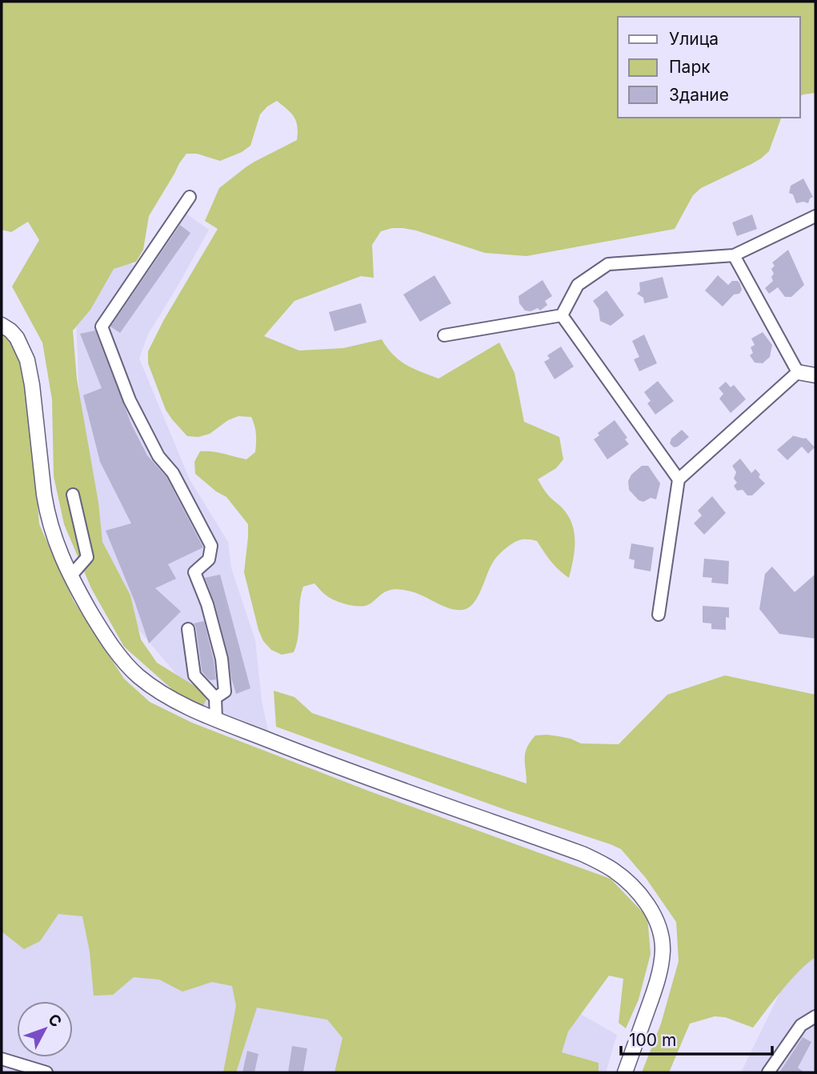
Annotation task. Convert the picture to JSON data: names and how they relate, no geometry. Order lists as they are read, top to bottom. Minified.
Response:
{"legend":["Улица","Парк","Здание"],"scale_bar":"100 m","north":"top right"}
